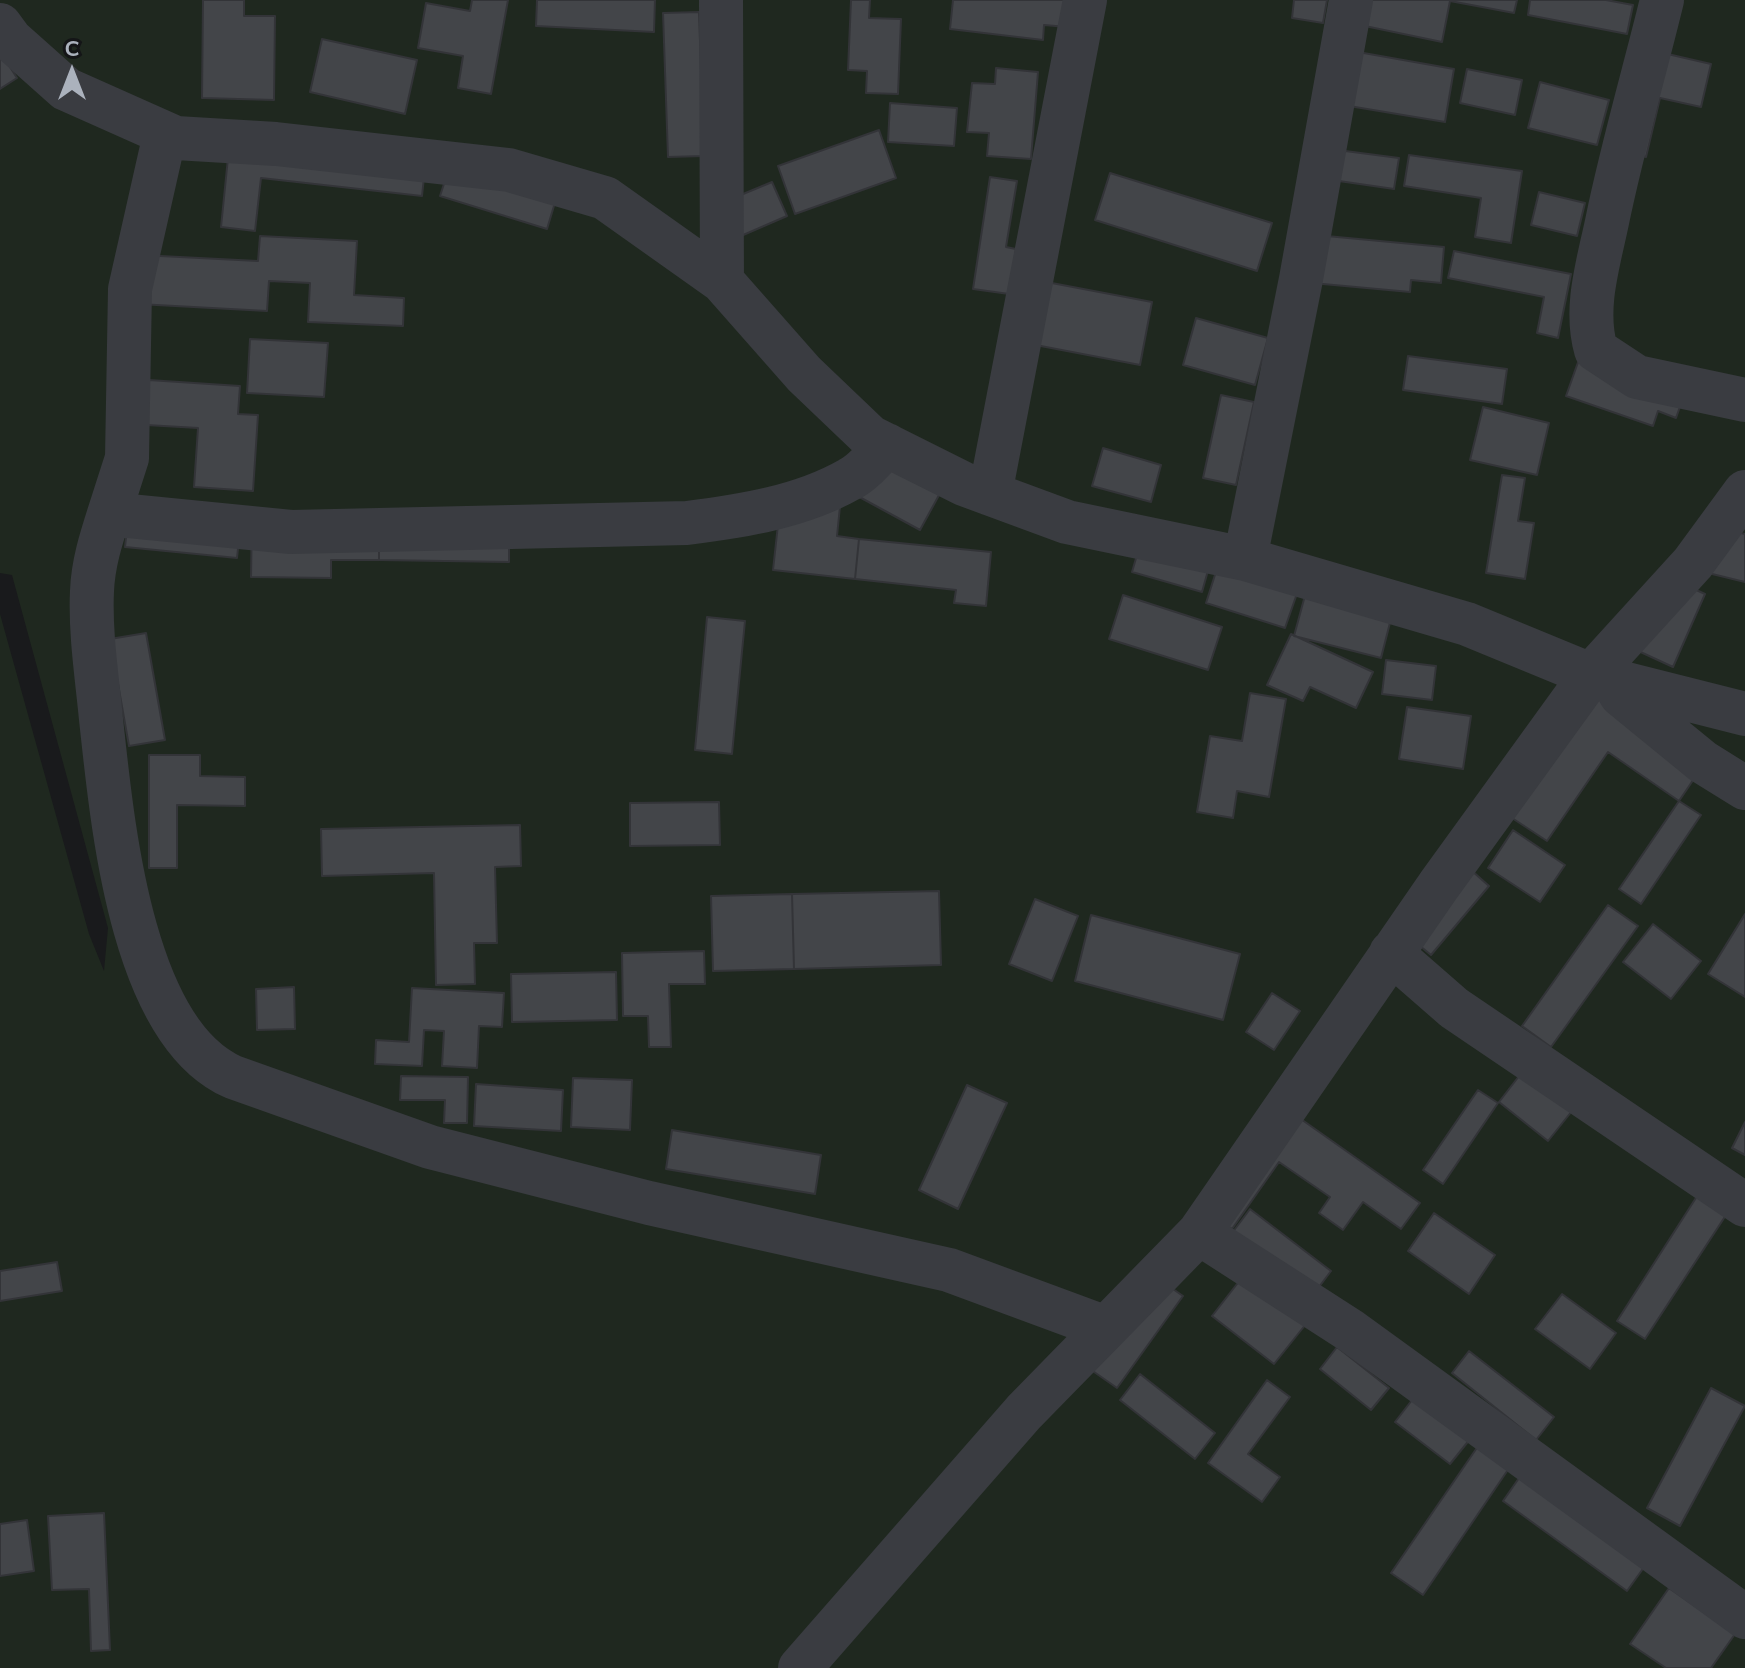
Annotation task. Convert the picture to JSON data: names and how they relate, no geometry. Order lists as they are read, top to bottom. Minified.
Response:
{"north":"top"}
